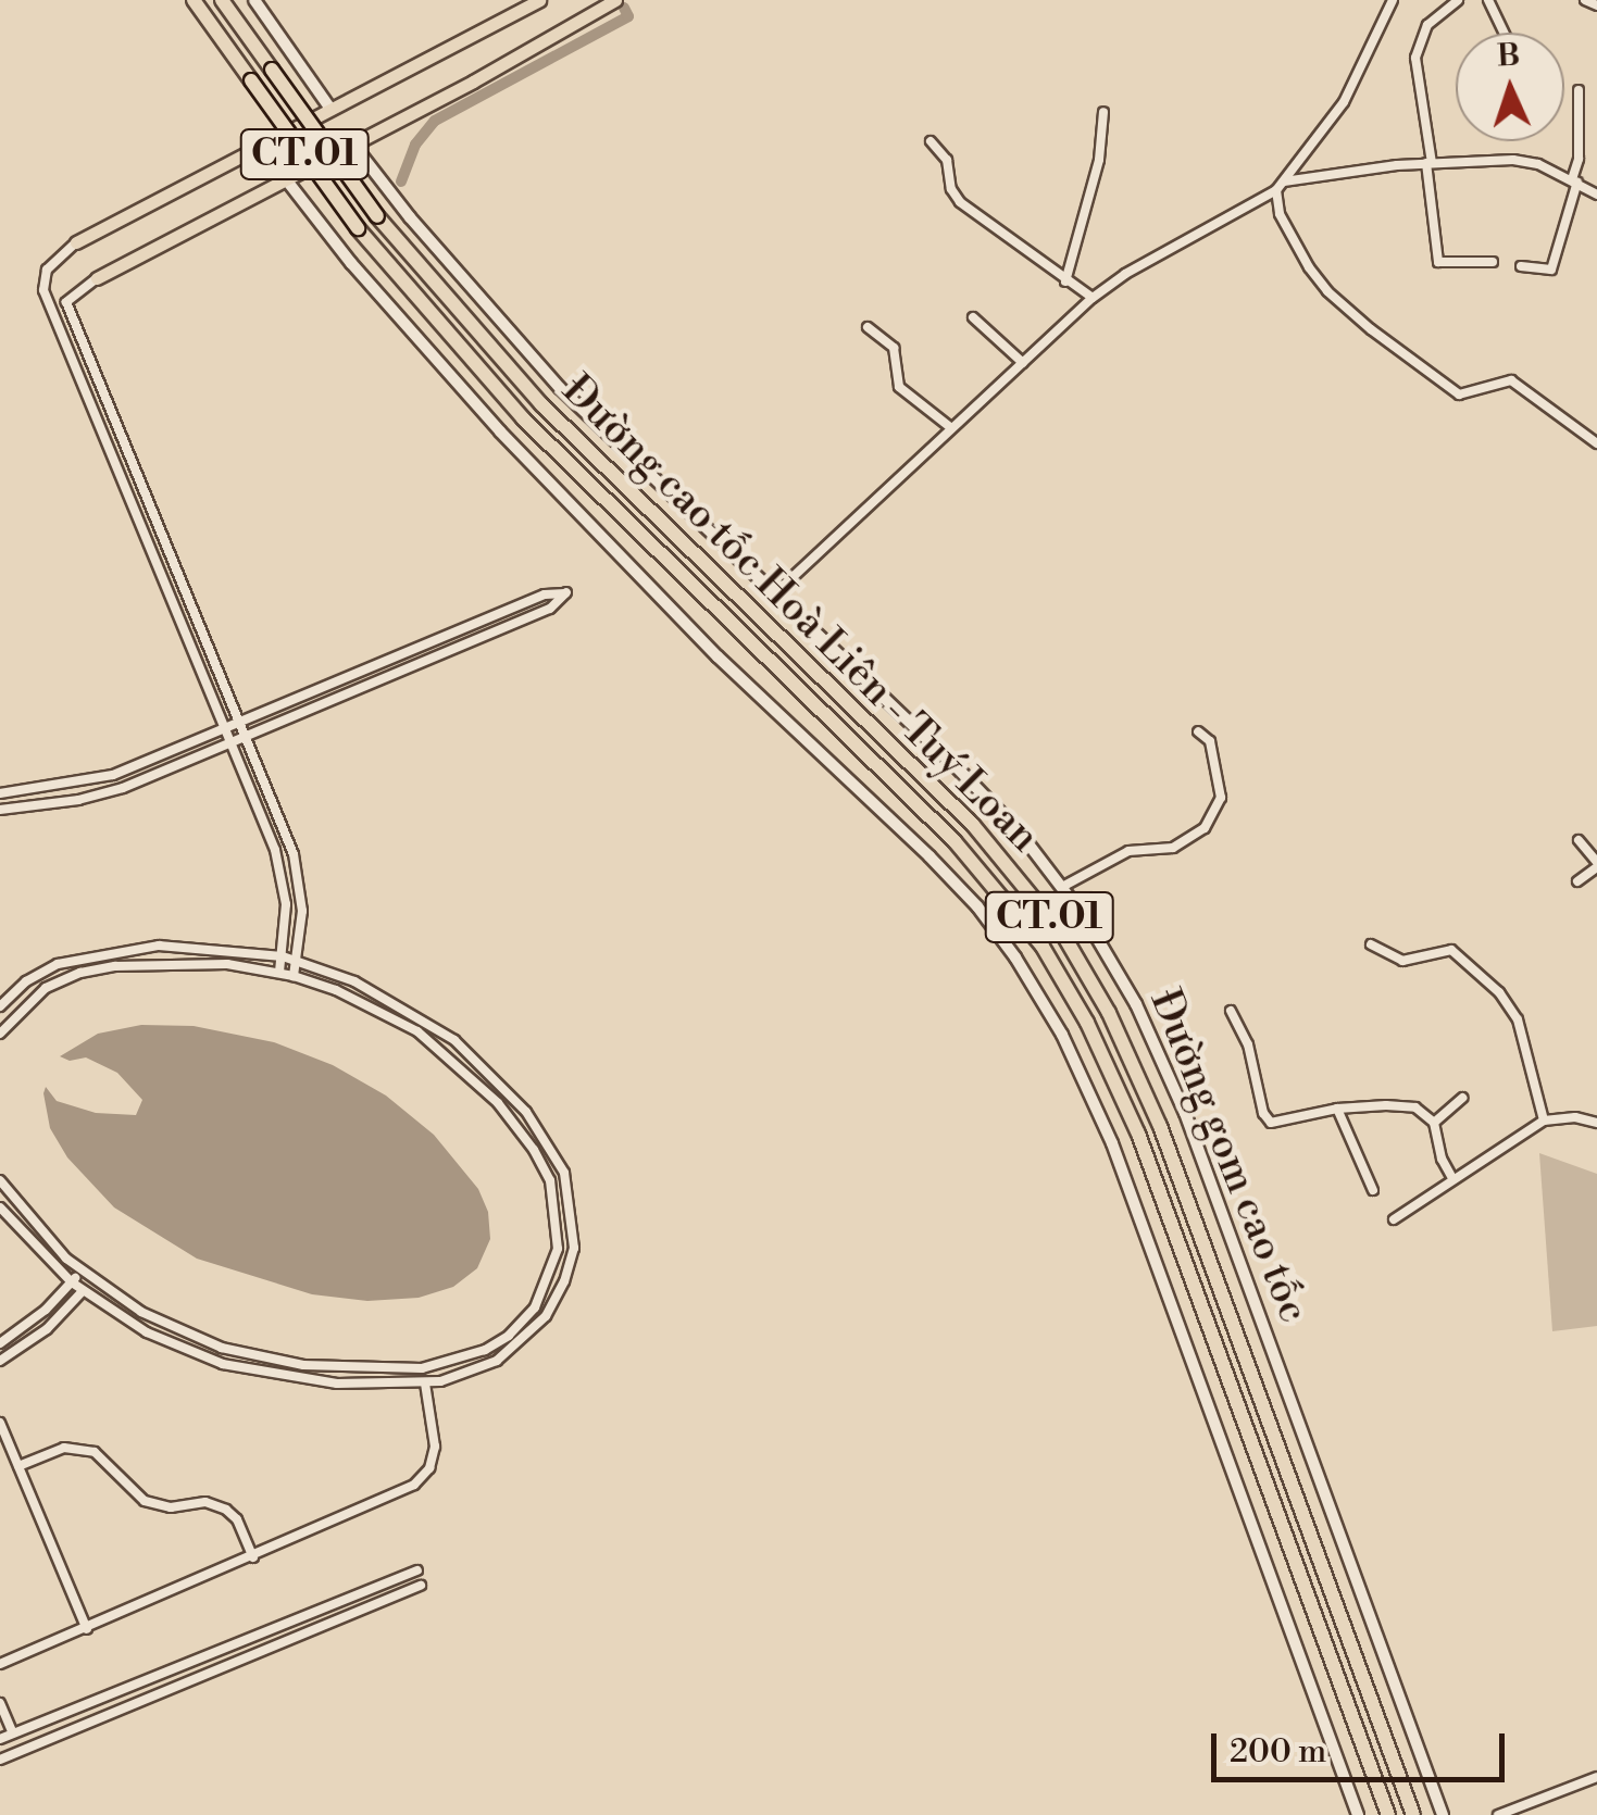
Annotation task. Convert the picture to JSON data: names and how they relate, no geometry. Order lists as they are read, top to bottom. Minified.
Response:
{"streets":{"highway":["CT.01","Đường cao tốc Hoà Liên - Tuý Loan"],"main road":["Đường gom cao tốc"]},"scale_bar":"200 m","north":"top"}
